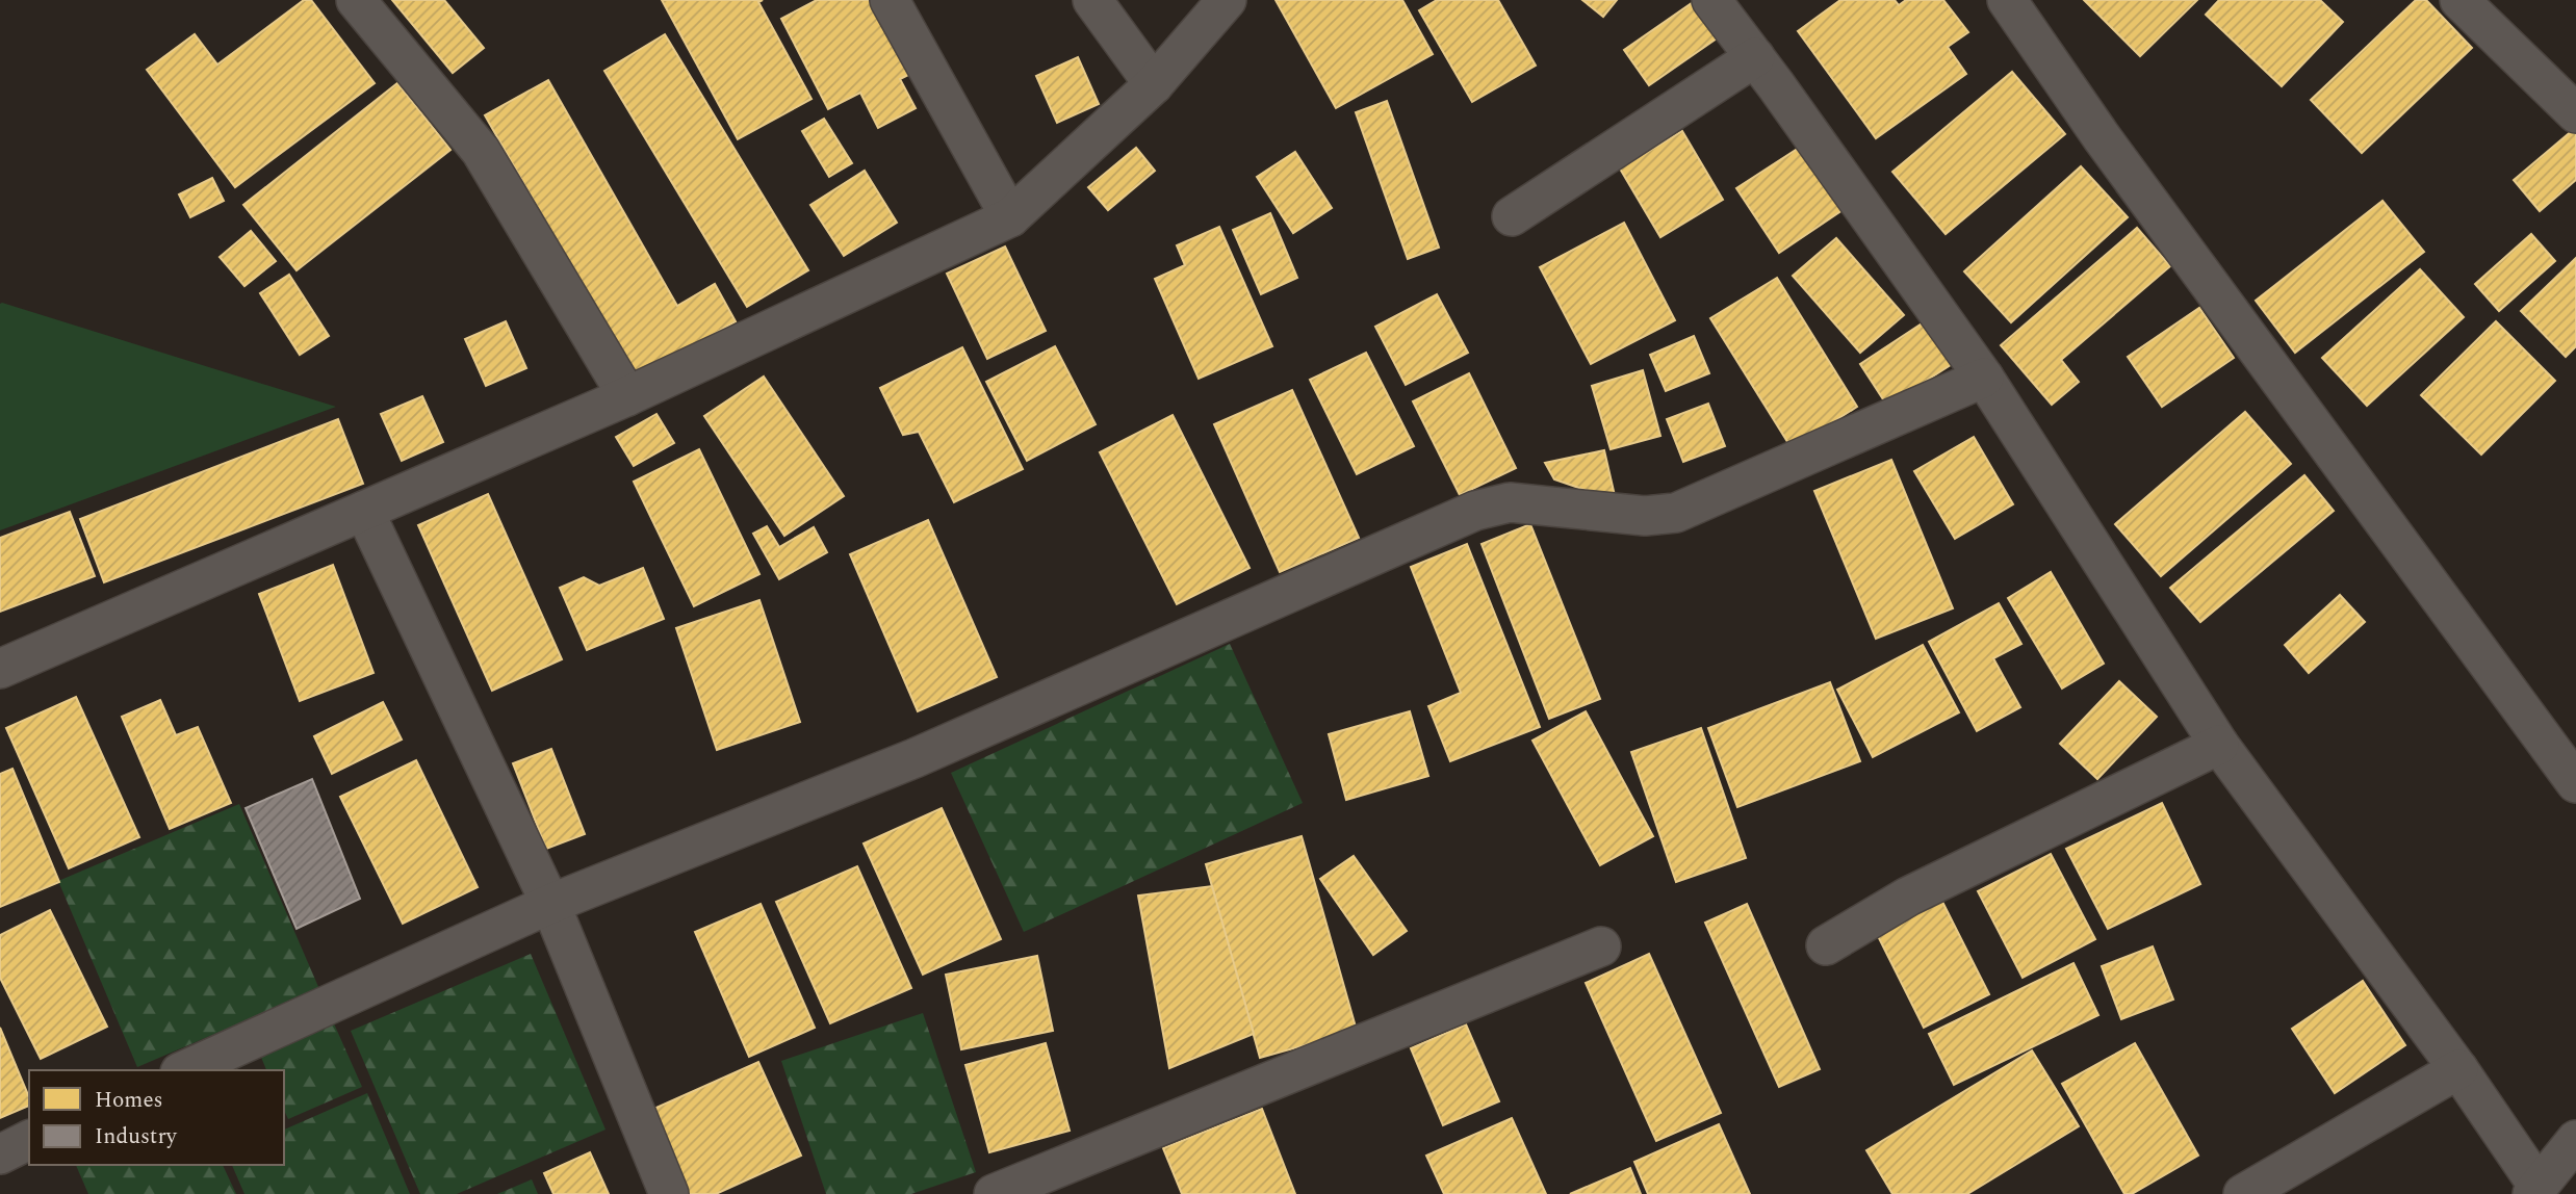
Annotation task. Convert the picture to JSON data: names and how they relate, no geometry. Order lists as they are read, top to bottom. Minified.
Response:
{"legend":["Homes","Industry"]}
